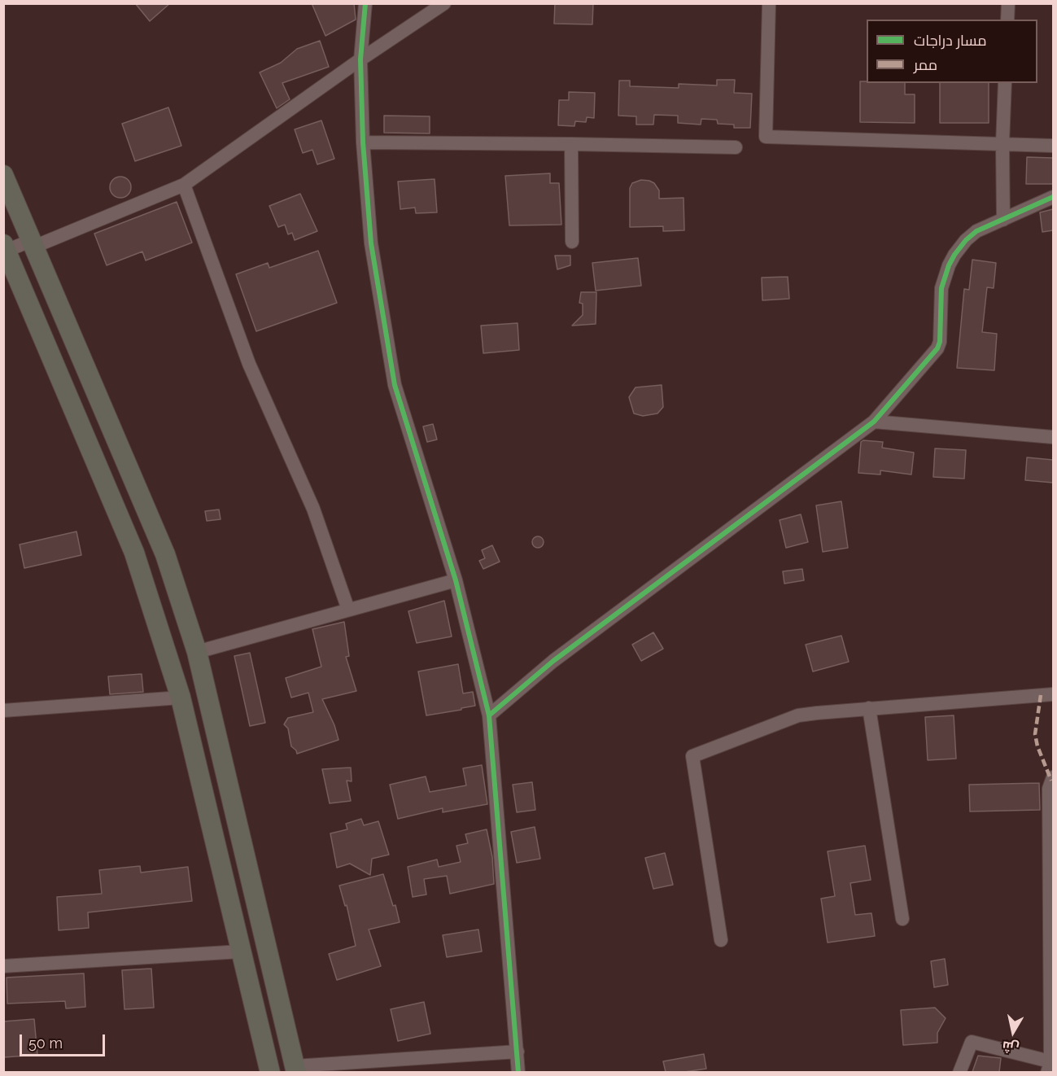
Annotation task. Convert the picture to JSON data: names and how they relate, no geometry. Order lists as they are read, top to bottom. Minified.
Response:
{"legend":["مسار دراجات","ممر"],"scale_bar":"50 m","north":"bottom"}
